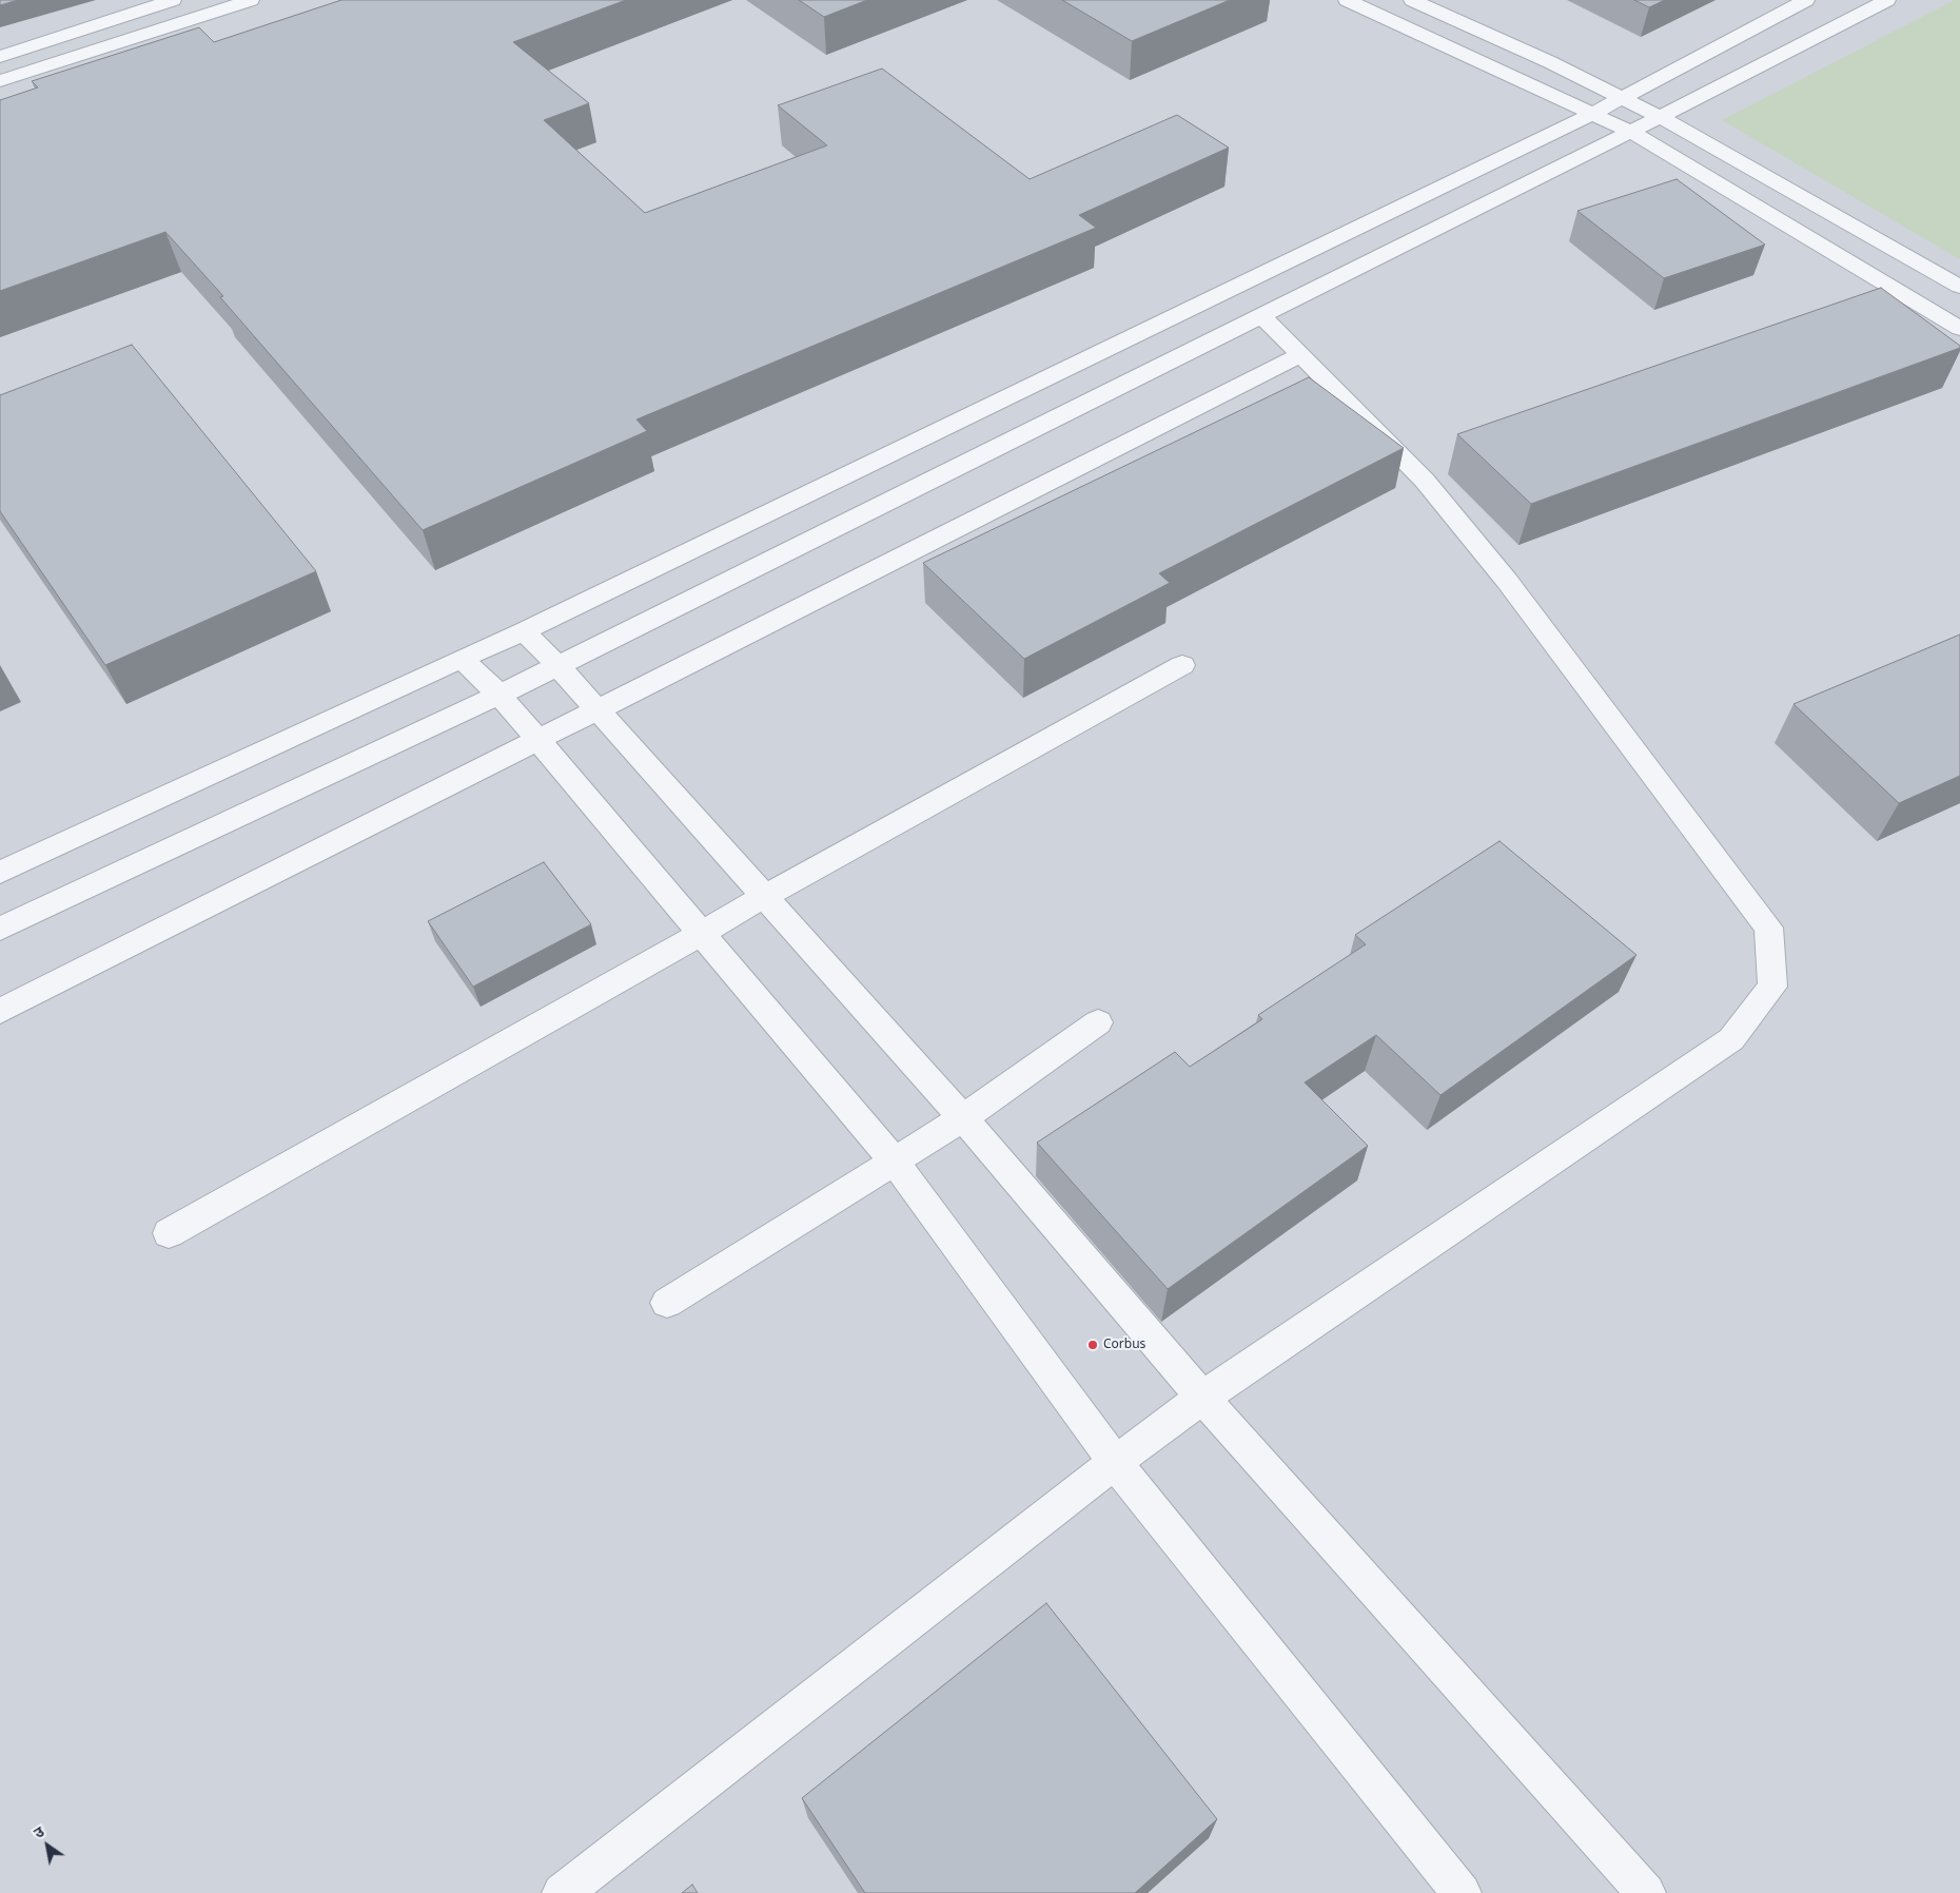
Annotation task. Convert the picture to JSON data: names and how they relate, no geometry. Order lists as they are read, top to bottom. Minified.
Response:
{"places":["Corbus"],"north":"top left"}
